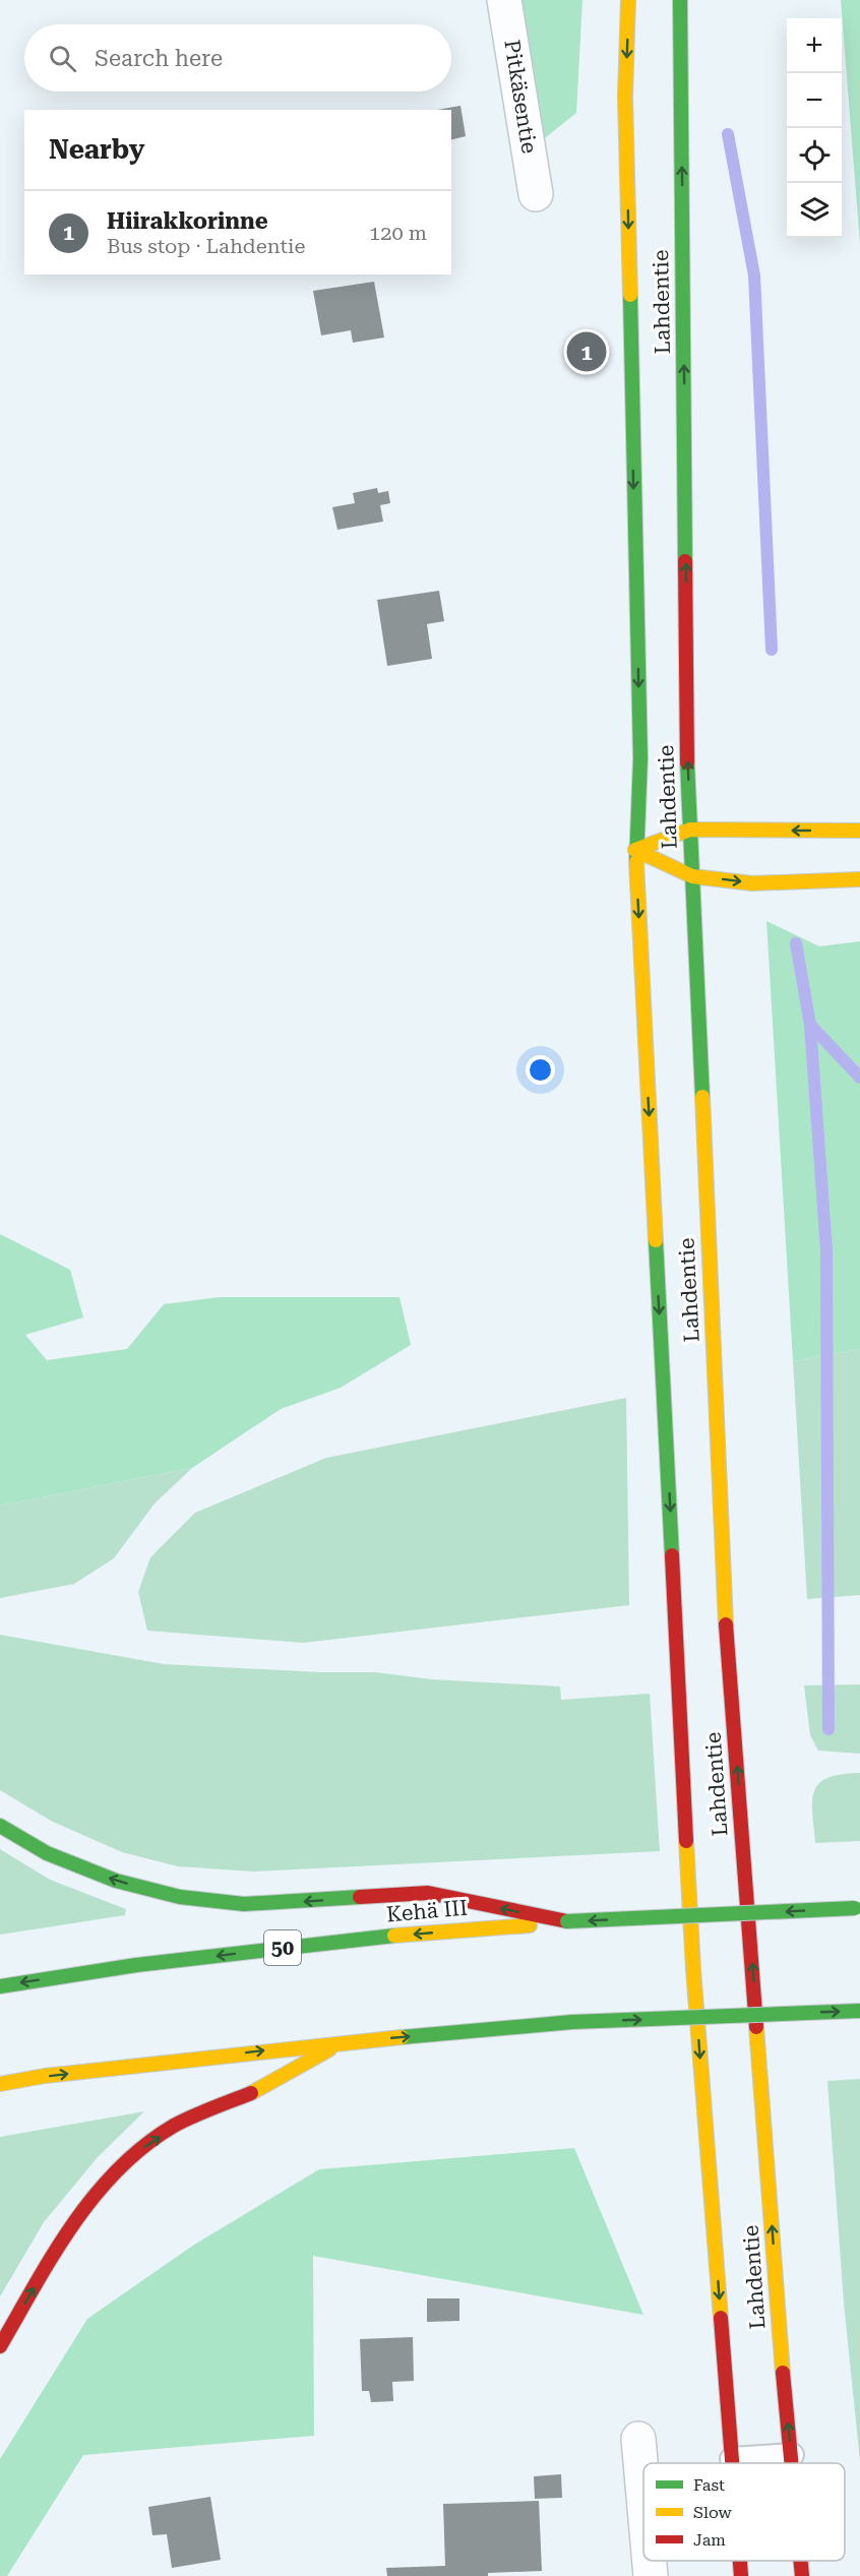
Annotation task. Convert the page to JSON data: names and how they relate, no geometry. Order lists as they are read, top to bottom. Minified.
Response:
{"streets":{"main road":["Lahdentie","Kehä III","50"],"street":["Pitkäsentie"]},"legend":["Fast","Slow","Jam"],"page":{"map_buttons":["+","−"],"search":"Search here","heading":"Nearby","list":[{"mark":"1","name":"Hiirakkorinne","note":"Bus stop · Lahdentie","value":"120 m"}],"pins":"1"}}
